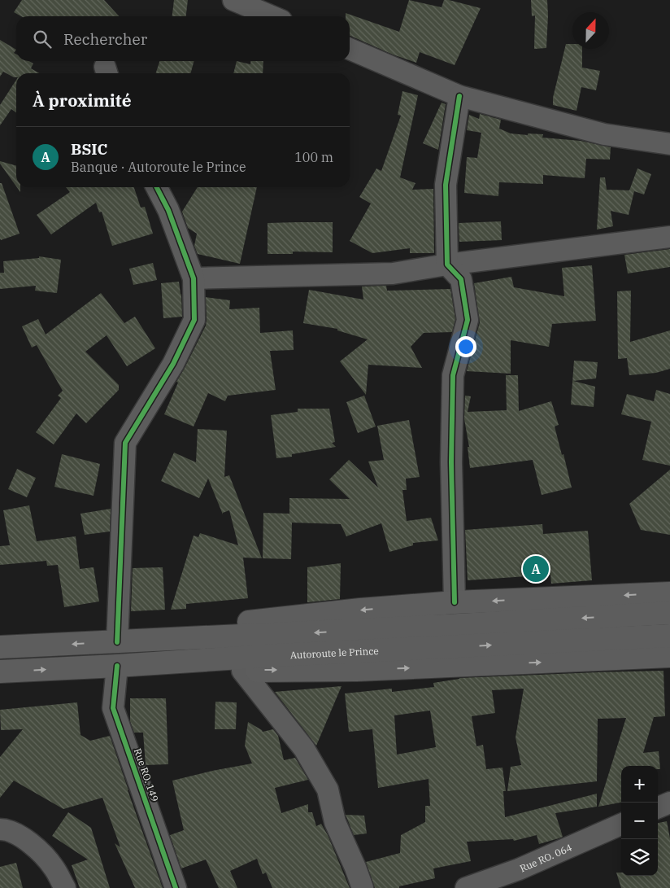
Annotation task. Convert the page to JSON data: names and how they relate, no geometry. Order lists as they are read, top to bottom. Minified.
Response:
{"streets":{"main road":["Autoroute le Prince"],"street":["Rue RO. 149","Rue RO. 064"]},"crossings":[["Autoroute le Prince","Rue RO. 149"]],"north":"top","page":{"search":"Rechercher","heading":"À proximité","list":[{"mark":"A","name":"BSIC","note":"Banque · Autoroute le Prince","value":"100 m"}],"pins":"A","map_buttons":["+","−"]}}
